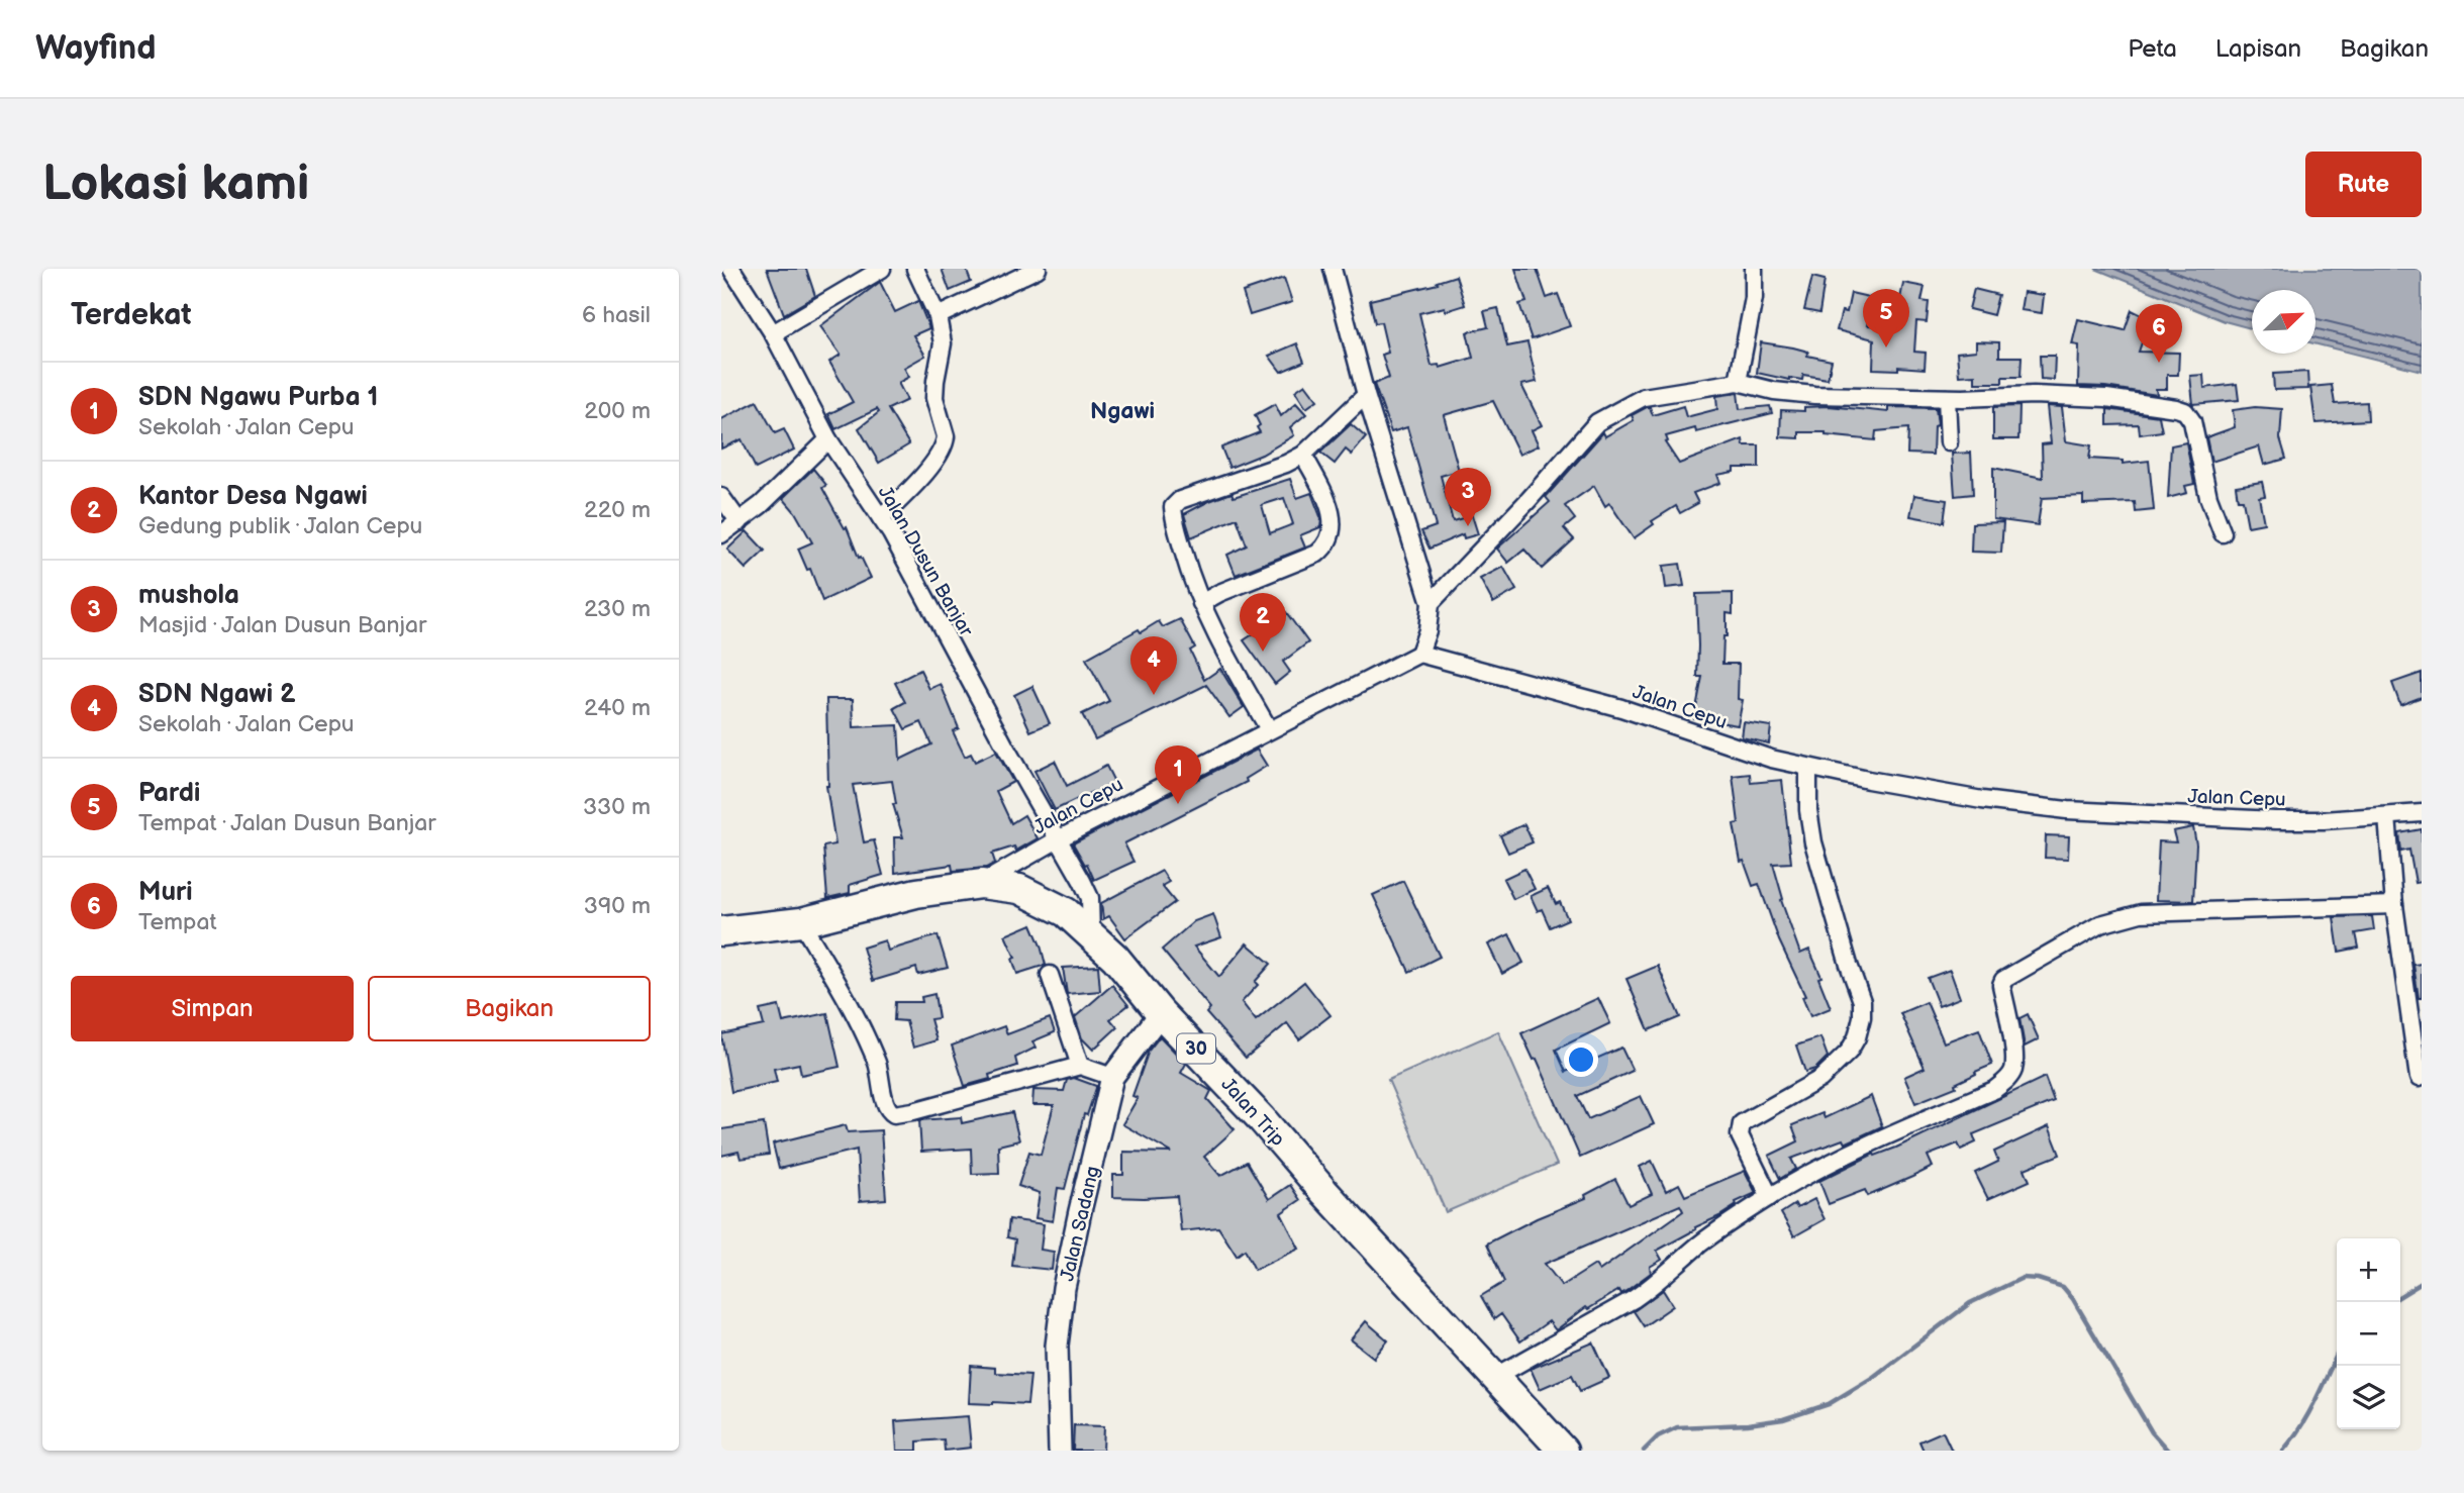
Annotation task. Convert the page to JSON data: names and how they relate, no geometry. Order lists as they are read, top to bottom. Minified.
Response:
{"streets":{"highway":["30","Jalan Trip"],"main road":["Jalan Sadang"],"street":["Jalan Dusun Banjar","Jalan Cepu"]},"crossings":[["Jalan Dusun Banjar","Jalan Cepu"],["Jalan Dusun Banjar","Jalan Trip"],["Jalan Cepu","Jalan Trip"],["Jalan Trip","Jalan Sadang"]],"districts":["Ngawi"],"north":"top right","page":{"header":"Wayfind","nav":["Peta","Lapisan","Bagikan"],"buttons":["Rute",["Simpan","Bagikan"]],"title":"Lokasi kami","heading":["Terdekat","6 hasil"],"pins":["5","6","3","2","4","1"],"list":[{"mark":"1","name":"SDN Ngawu Purba 1","note":"Sekolah · Jalan Cepu","value":"200 m"},{"mark":"2","name":"Kantor Desa Ngawi","note":"Gedung publik · Jalan Cepu","value":"220 m"},{"mark":"3","name":"mushola","note":"Masjid · Jalan Dusun Banjar","value":"230 m"},{"mark":"4","name":"SDN Ngawi 2","note":"Sekolah · Jalan Cepu","value":"240 m"},{"mark":"5","name":"Pardi","note":"Tempat · Jalan Dusun Banjar","value":"330 m"},{"mark":"6","name":"Muri","note":"Tempat","value":"390 m"}],"map_buttons":["+","−"]}}
